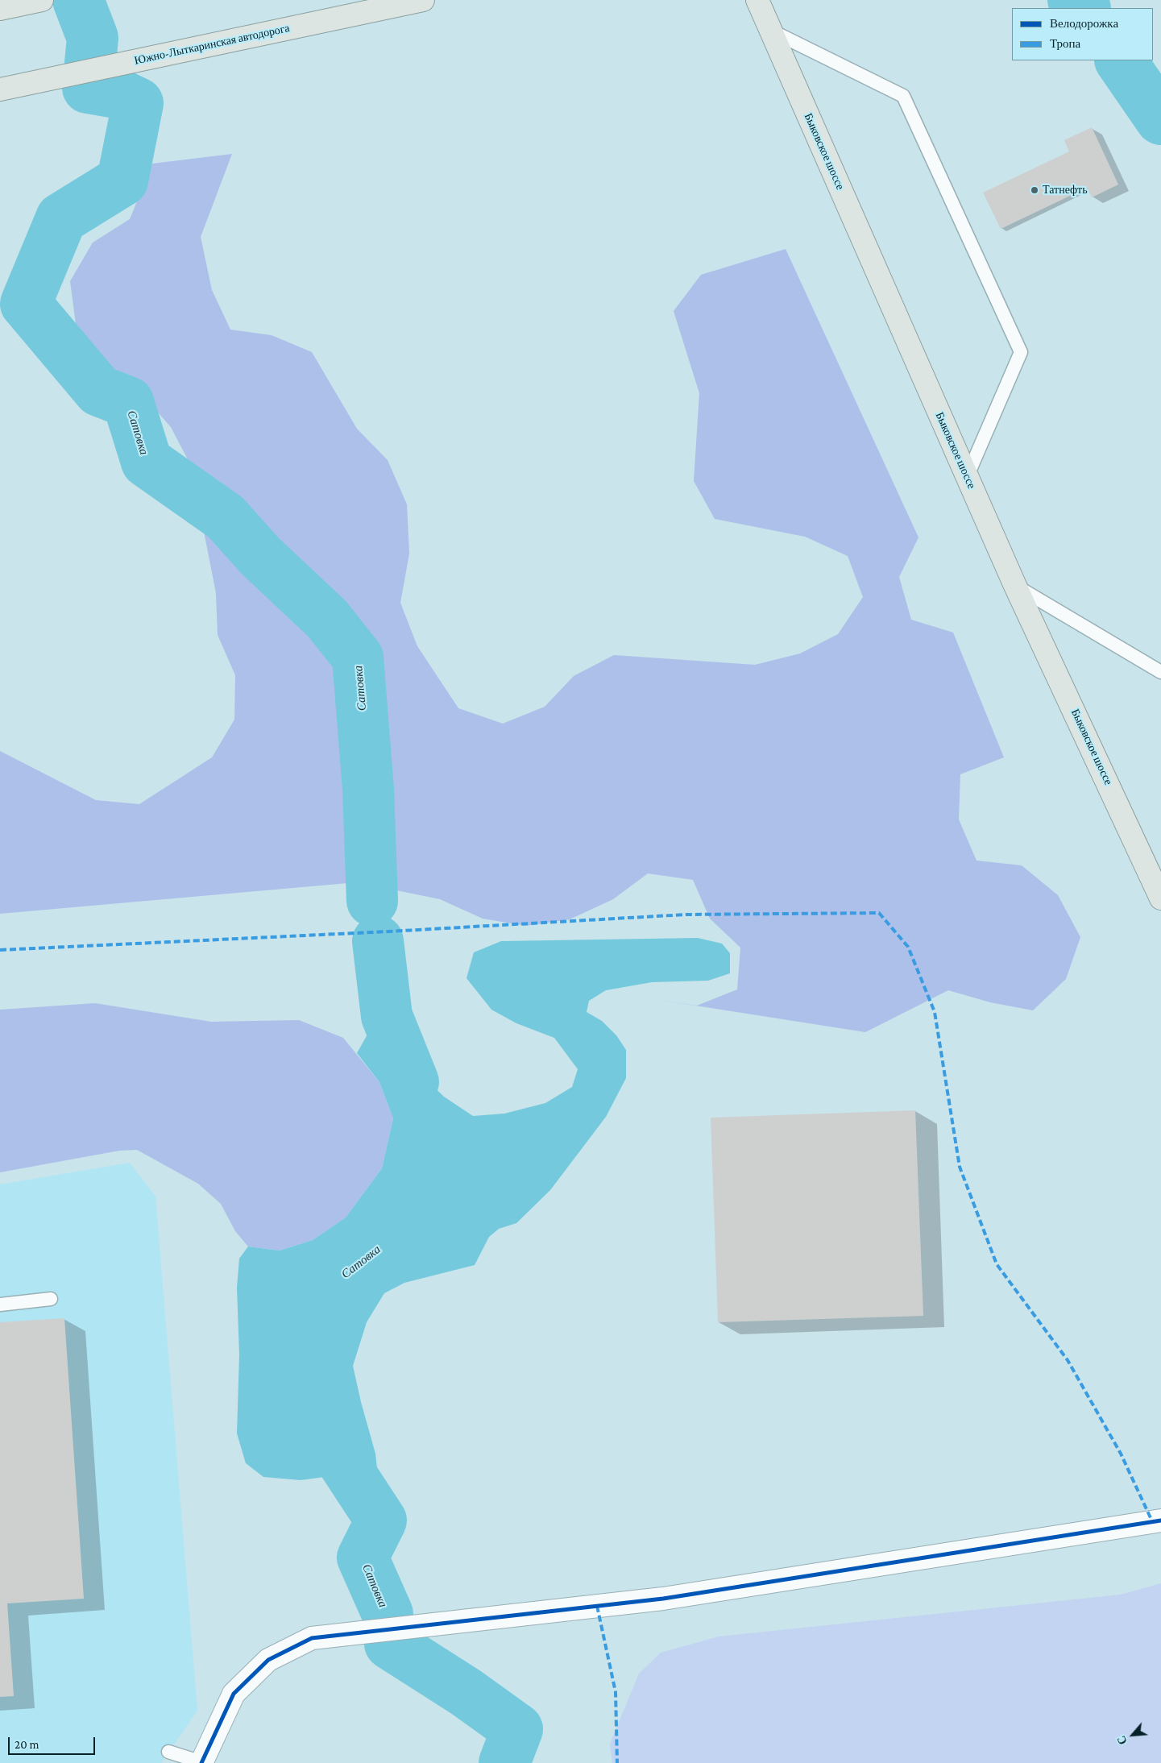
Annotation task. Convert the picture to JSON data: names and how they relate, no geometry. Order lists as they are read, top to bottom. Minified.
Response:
{"streets":{"main road":["Южно-Лыткаринская автодорога","Быковское шоссе"]},"water":["Сатовка"],"places":["Татнефть"],"legend":["Велодорожка","Тропа"],"scale_bar":"20 m","north":"bottom left"}
